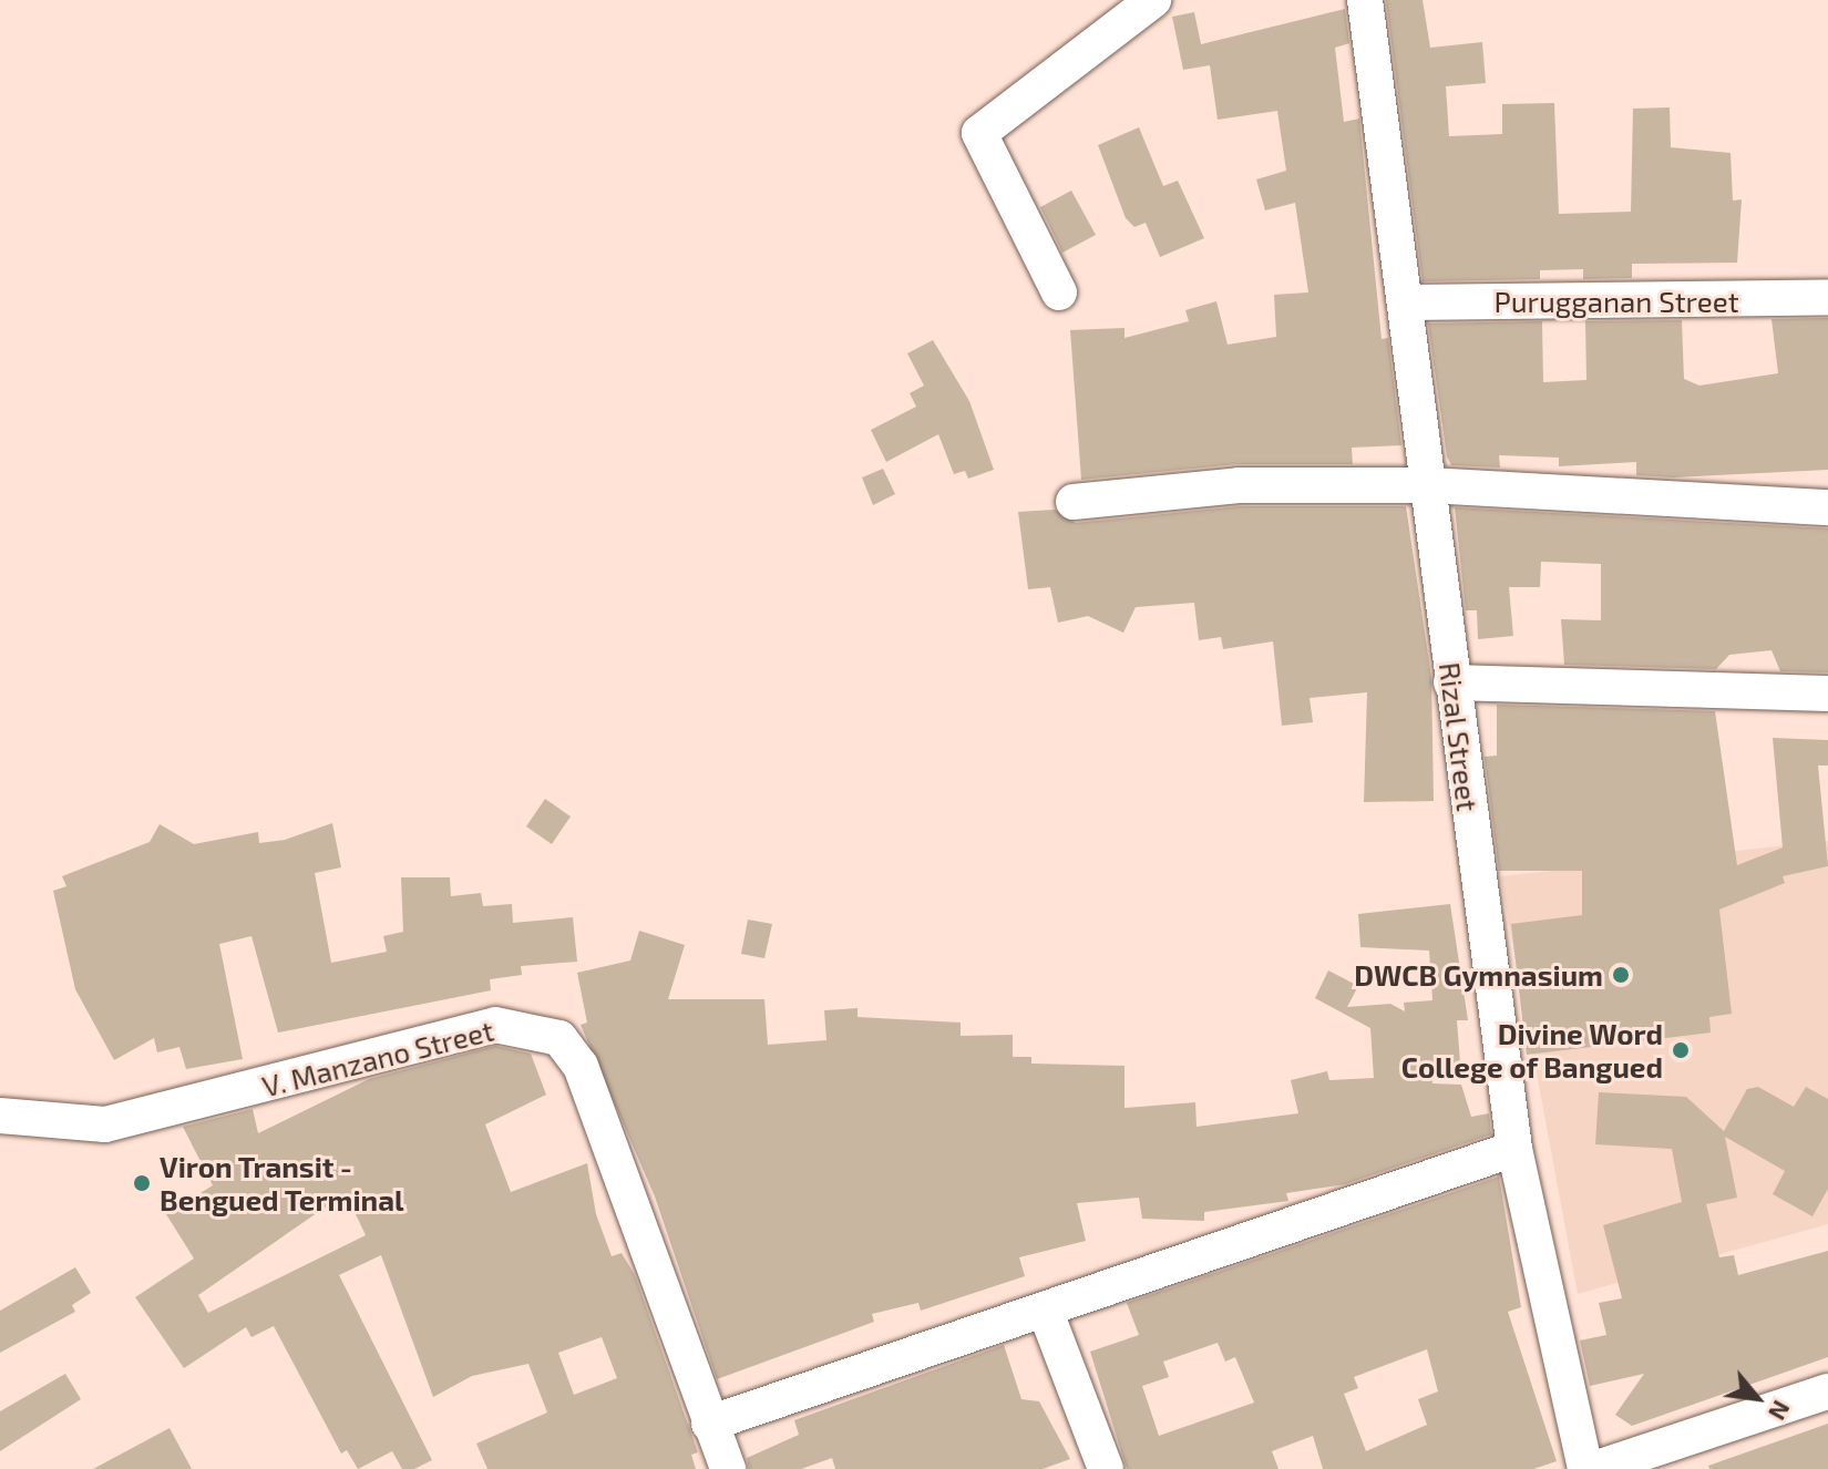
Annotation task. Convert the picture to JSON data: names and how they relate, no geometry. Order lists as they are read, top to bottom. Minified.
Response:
{"streets":{"street":["Purugganan Street","Rizal Street","V. Manzano Street"]},"crossings":[["Purugganan Street","Rizal Street"]],"places":["DWCB Gymnasium","Divine Word College of Bangued","Viron Transit - Bengued Terminal"],"north":"bottom right"}
